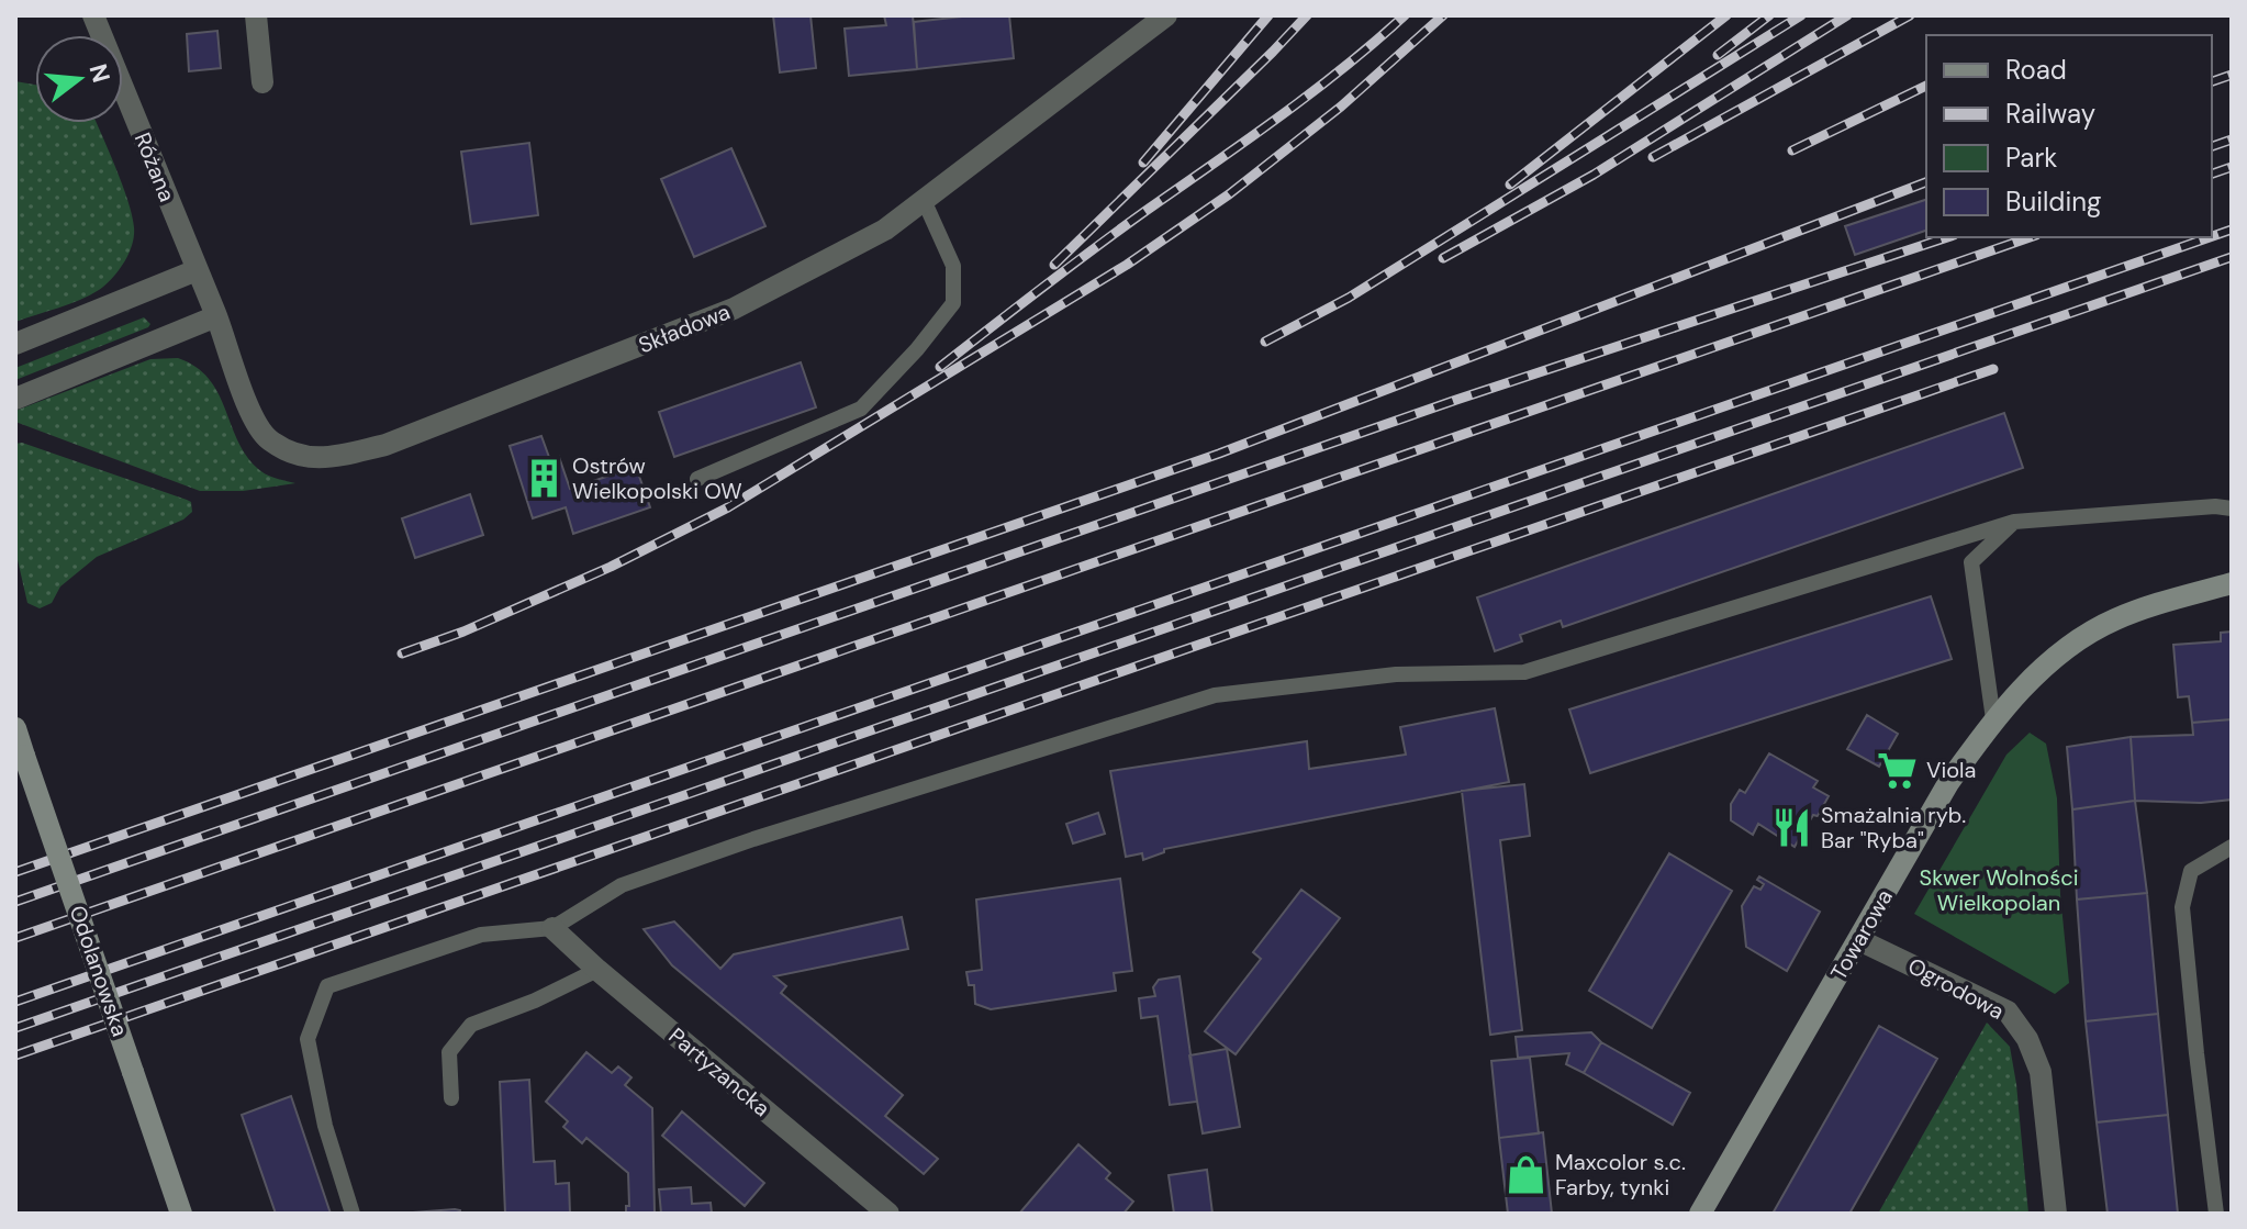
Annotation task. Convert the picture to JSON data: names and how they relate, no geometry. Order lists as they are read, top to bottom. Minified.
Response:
{"streets":{"main road":["Towarowa","Odolanowska"],"street":["Różana","Składowa","Ogrodowa","Partyzancka"]},"crossings":[["Różana","Składowa"],["Towarowa","Ogrodowa"]],"parks":["Skwer Wolności Wielkopolan"],"places":{"building":["Ostrów Wielkopolski OW"],"supermarket":["Viola"],"restaurant":["Smażalnia ryb. Bar \"Ryba\""],"shop":["Maxcolor s.c. Farby, tynki"]},"legend":["Road","Railway","Park","Building"],"north":"right"}
